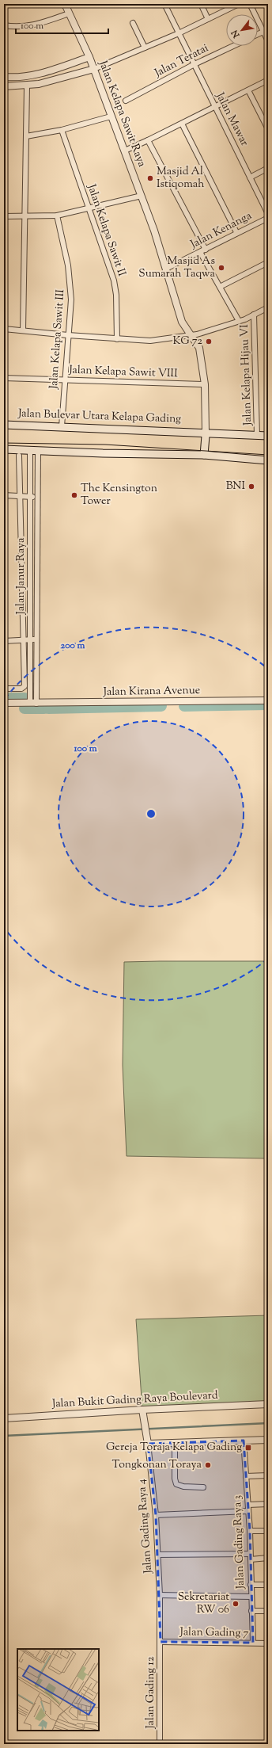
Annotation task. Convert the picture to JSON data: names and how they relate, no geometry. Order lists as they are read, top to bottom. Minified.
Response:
{"streets":{"main road":["Jalan Bulevar Utara Kelapa Gading"],"street":["Jalan Teratai","Jalan Kelapa Sawit Raya","Jalan Mawar","Jalan Kelapa Sawit II","Jalan Kenanga","Jalan Kelapa Sawit III","Jalan Kelapa Sawit VIII","Jalan Kelapa Hijau VI","Jalan Janur Raya","Jalan Kirana Avenue","Jalan Bukit Gading Raya Boulevard","Jalan Gading Raya 4","Jalan Gading Raya 3","Jalan Gading 7","Jalan Gading 12"]},"crossings":[["Jalan Teratai","Jalan Mawar"],["Jalan Kelapa Sawit Raya","Jalan Kenanga"],["Jalan Kelapa Sawit Raya","Jalan Kelapa Sawit VIII"],["Jalan Kelapa Sawit Raya","Jalan Bulevar Utara Kelapa Gading"],["Jalan Kelapa Sawit III","Jalan Kelapa Sawit VIII"],["Jalan Kelapa Sawit III","Jalan Bulevar Utara Kelapa Gading"],["Jalan Kelapa Hijau VI","Jalan Bulevar Utara Kelapa Gading"],["Jalan Janur Raya","Jalan Kirana Avenue"],["Jalan Bukit Gading Raya Boulevard","Jalan Gading Raya 4"],["Jalan Gading Raya 4","Jalan Gading 7"],["Jalan Gading Raya 4","Jalan Gading 12"],["Jalan Gading Raya 3","Jalan Gading 7"],["Jalan Gading 7","Jalan Gading 12"]],"places":{"other":["Masjid Al Istiqomah","Masjid As Sumarah Taqwa","KG 72","BNI","The Kensington Tower","Tongkonan Toraya","Sekretariat RW 06"],"transit":["Gereja Toraja Kelapa Gading"]},"scale_bar":"100 m","north":"bottom left","rings":["200 m","100 m"]}
